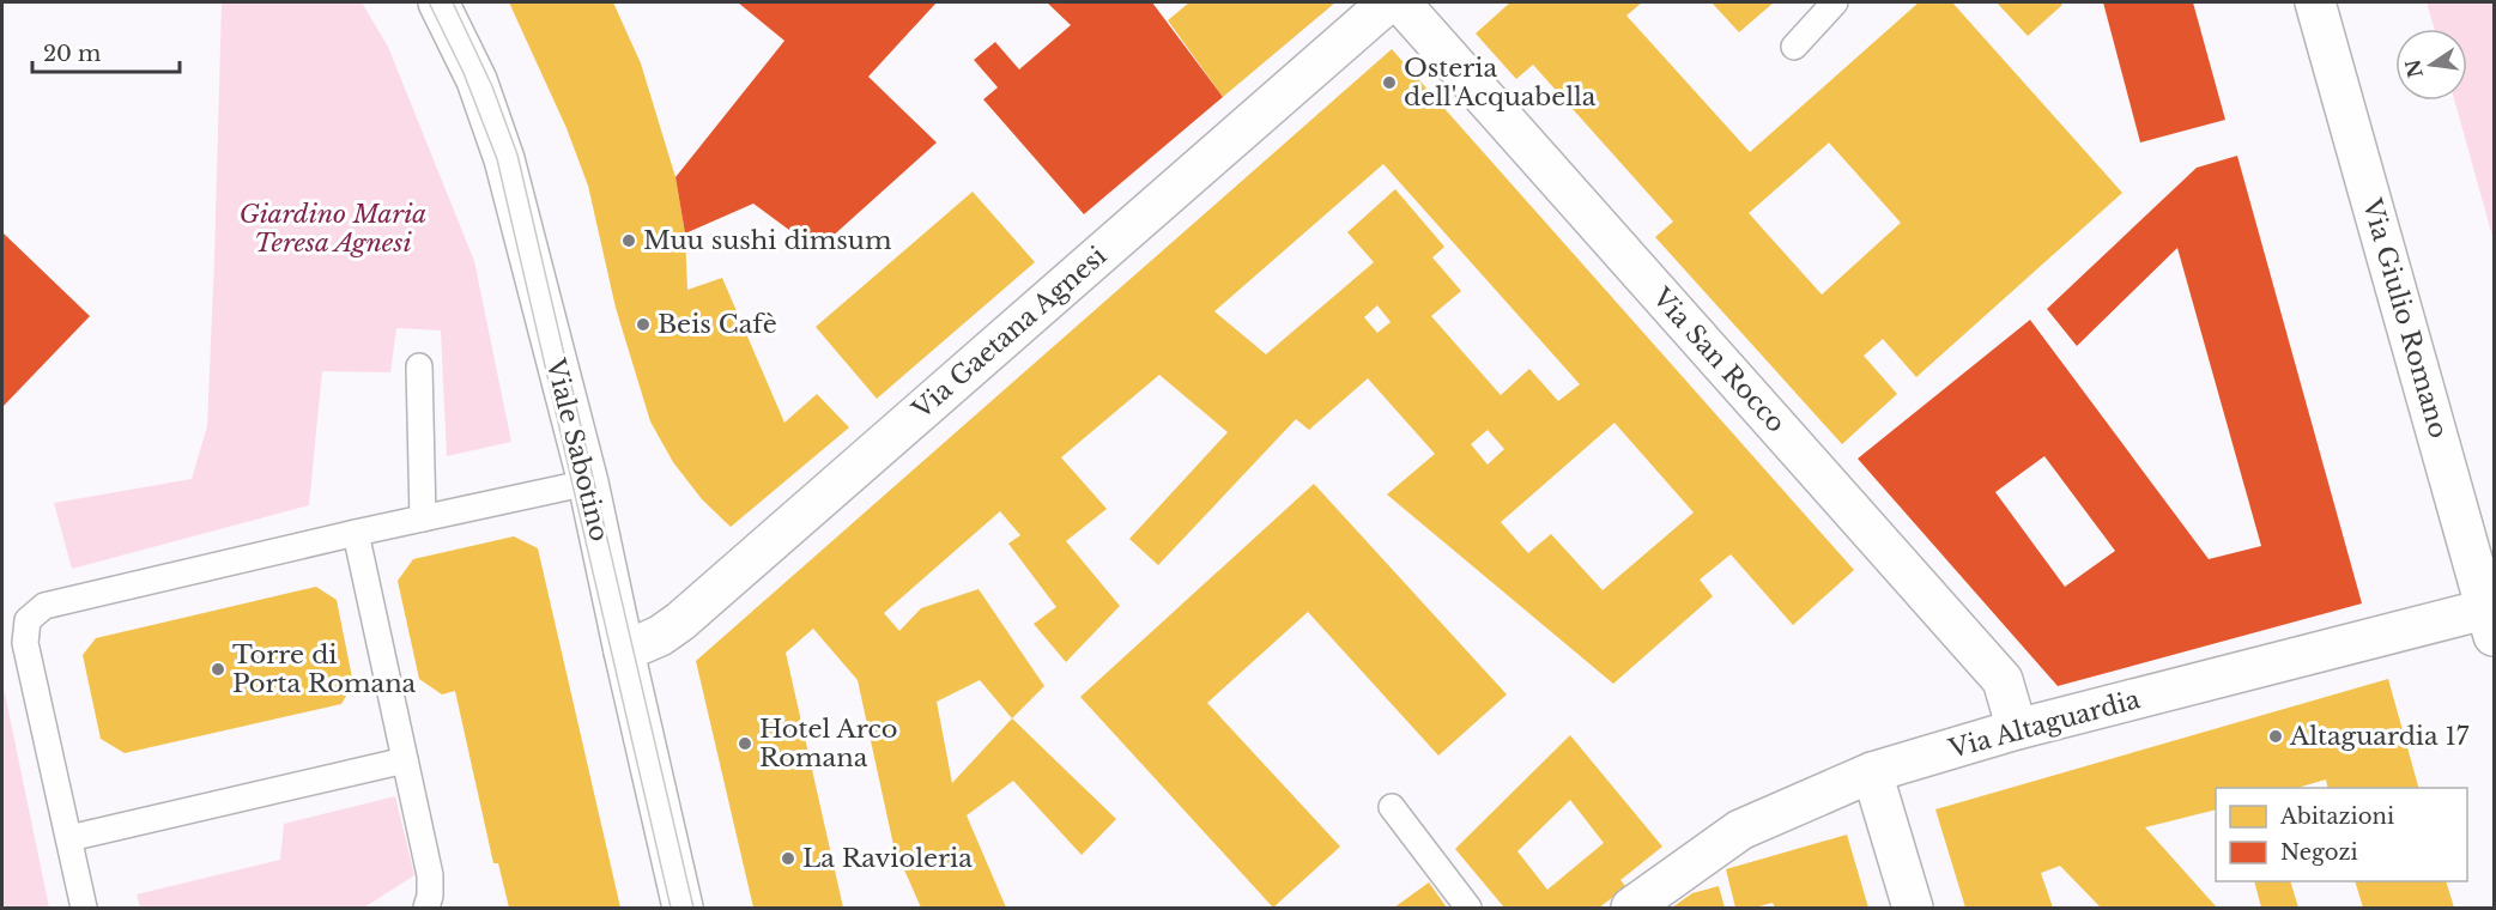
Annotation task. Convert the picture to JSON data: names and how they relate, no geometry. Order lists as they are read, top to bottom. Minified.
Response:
{"streets":{"street":["Via Giulio Romano","Via Gaetana Agnesi","Via San Rocco","Viale Sabotino","Via Altaguardia"]},"crossings":[["Via Giulio Romano","Via Altaguardia"],["Via Gaetana Agnesi","Viale Sabotino"],["Via San Rocco","Via Altaguardia"]],"parks":["Giardino Maria Teresa Agnesi"],"places":["Osteria dell'Acquabella","Muu sushi dimsum","Beis Cafè","Torre di Porta Romana","Altaguardia 17","Hotel Arco Romana","La Ravioleria"],"legend":["Abitazioni","Negozi"],"scale_bar":"20 m","north":"left"}
